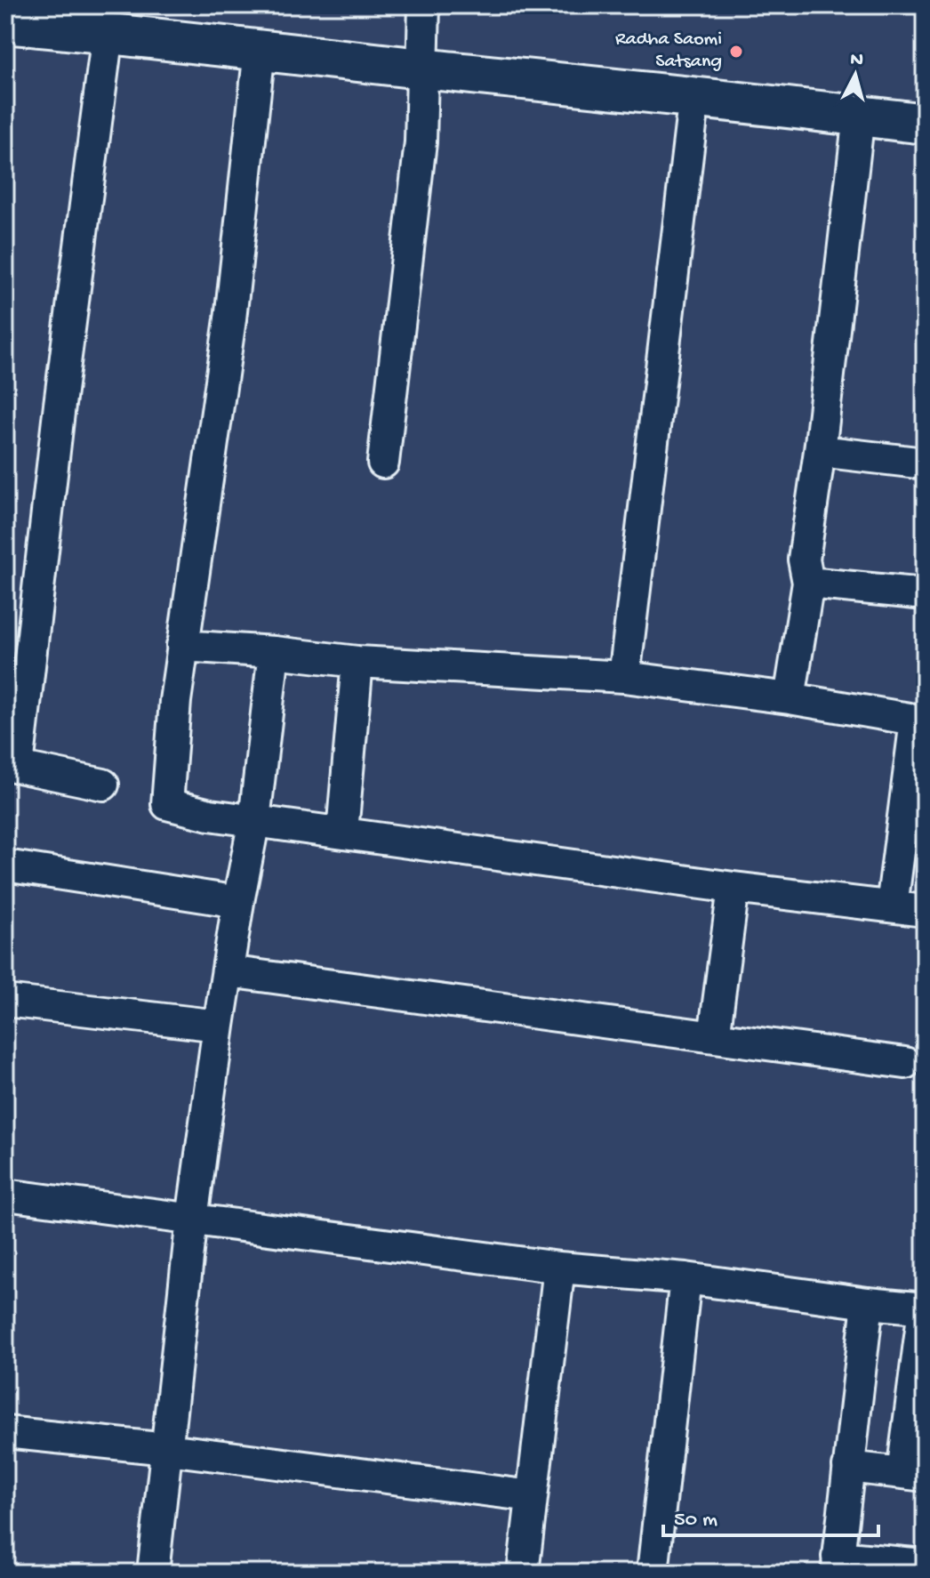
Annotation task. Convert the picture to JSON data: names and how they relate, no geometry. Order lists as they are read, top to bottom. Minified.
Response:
{"places":["Radha Saomi Satsang"],"scale_bar":"50 m","north":"top"}
